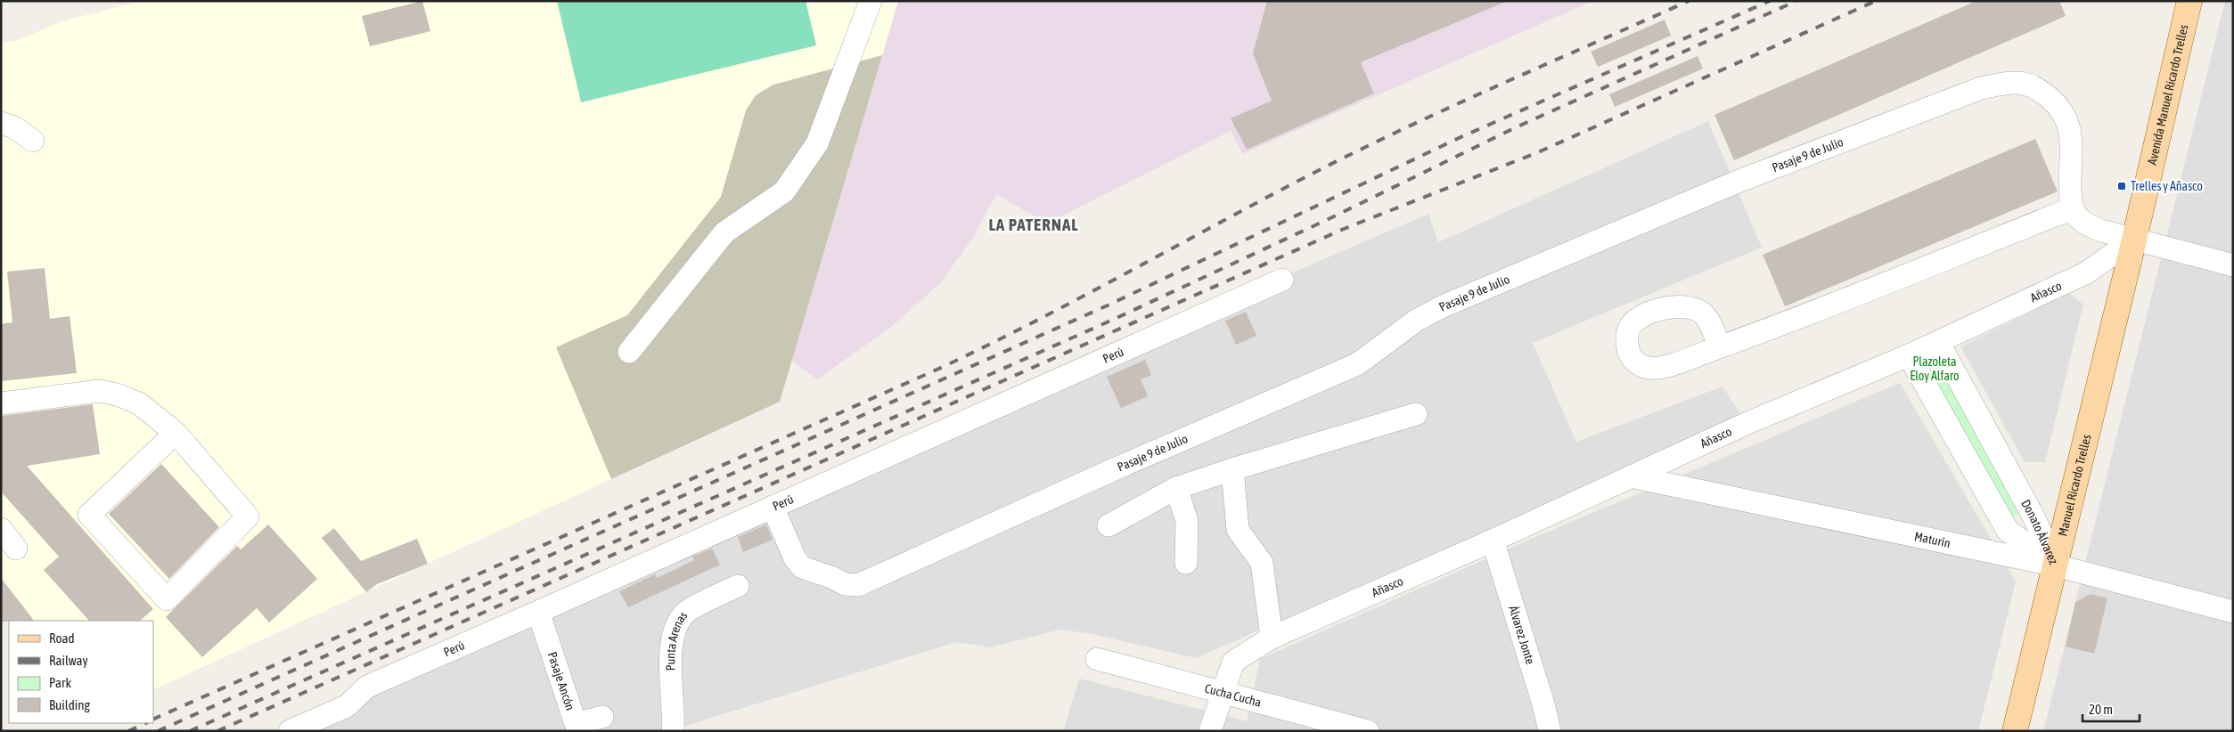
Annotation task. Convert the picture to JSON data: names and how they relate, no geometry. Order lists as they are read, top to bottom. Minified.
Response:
{"streets":{"main road":["Avenida Manuel Ricardo Trelles","Manuel Ricardo Trelles"],"street":["Pasaje 9 de Julio","Añasco","Perú","Donato Álvarez","Maturín","Álvarez Jonte","Punta Arenas","Pasaje Ancón","Cucha Cucha"]},"crossings":[["Avenida Manuel Ricardo Trelles","Añasco"],["Avenida Manuel Ricardo Trelles","Manuel Ricardo Trelles"],["Pasaje 9 de Julio","Perú"],["Añasco","Manuel Ricardo Trelles"],["Añasco","Donato Álvarez"],["Añasco","Maturín"],["Añasco","Álvarez Jonte"],["Añasco","Cucha Cucha"],["Perú","Pasaje Ancón"],["Manuel Ricardo Trelles","Donato Álvarez"],["Manuel Ricardo Trelles","Maturín"],["Donato Álvarez","Maturín"]],"districts":["LA PATERNAL"],"parks":["Plazoleta Eloy Alfaro"],"places":{"transit":["Trelles y Añasco"]},"legend":["Road","Railway","Park","Building"],"scale_bar":"20 m"}
